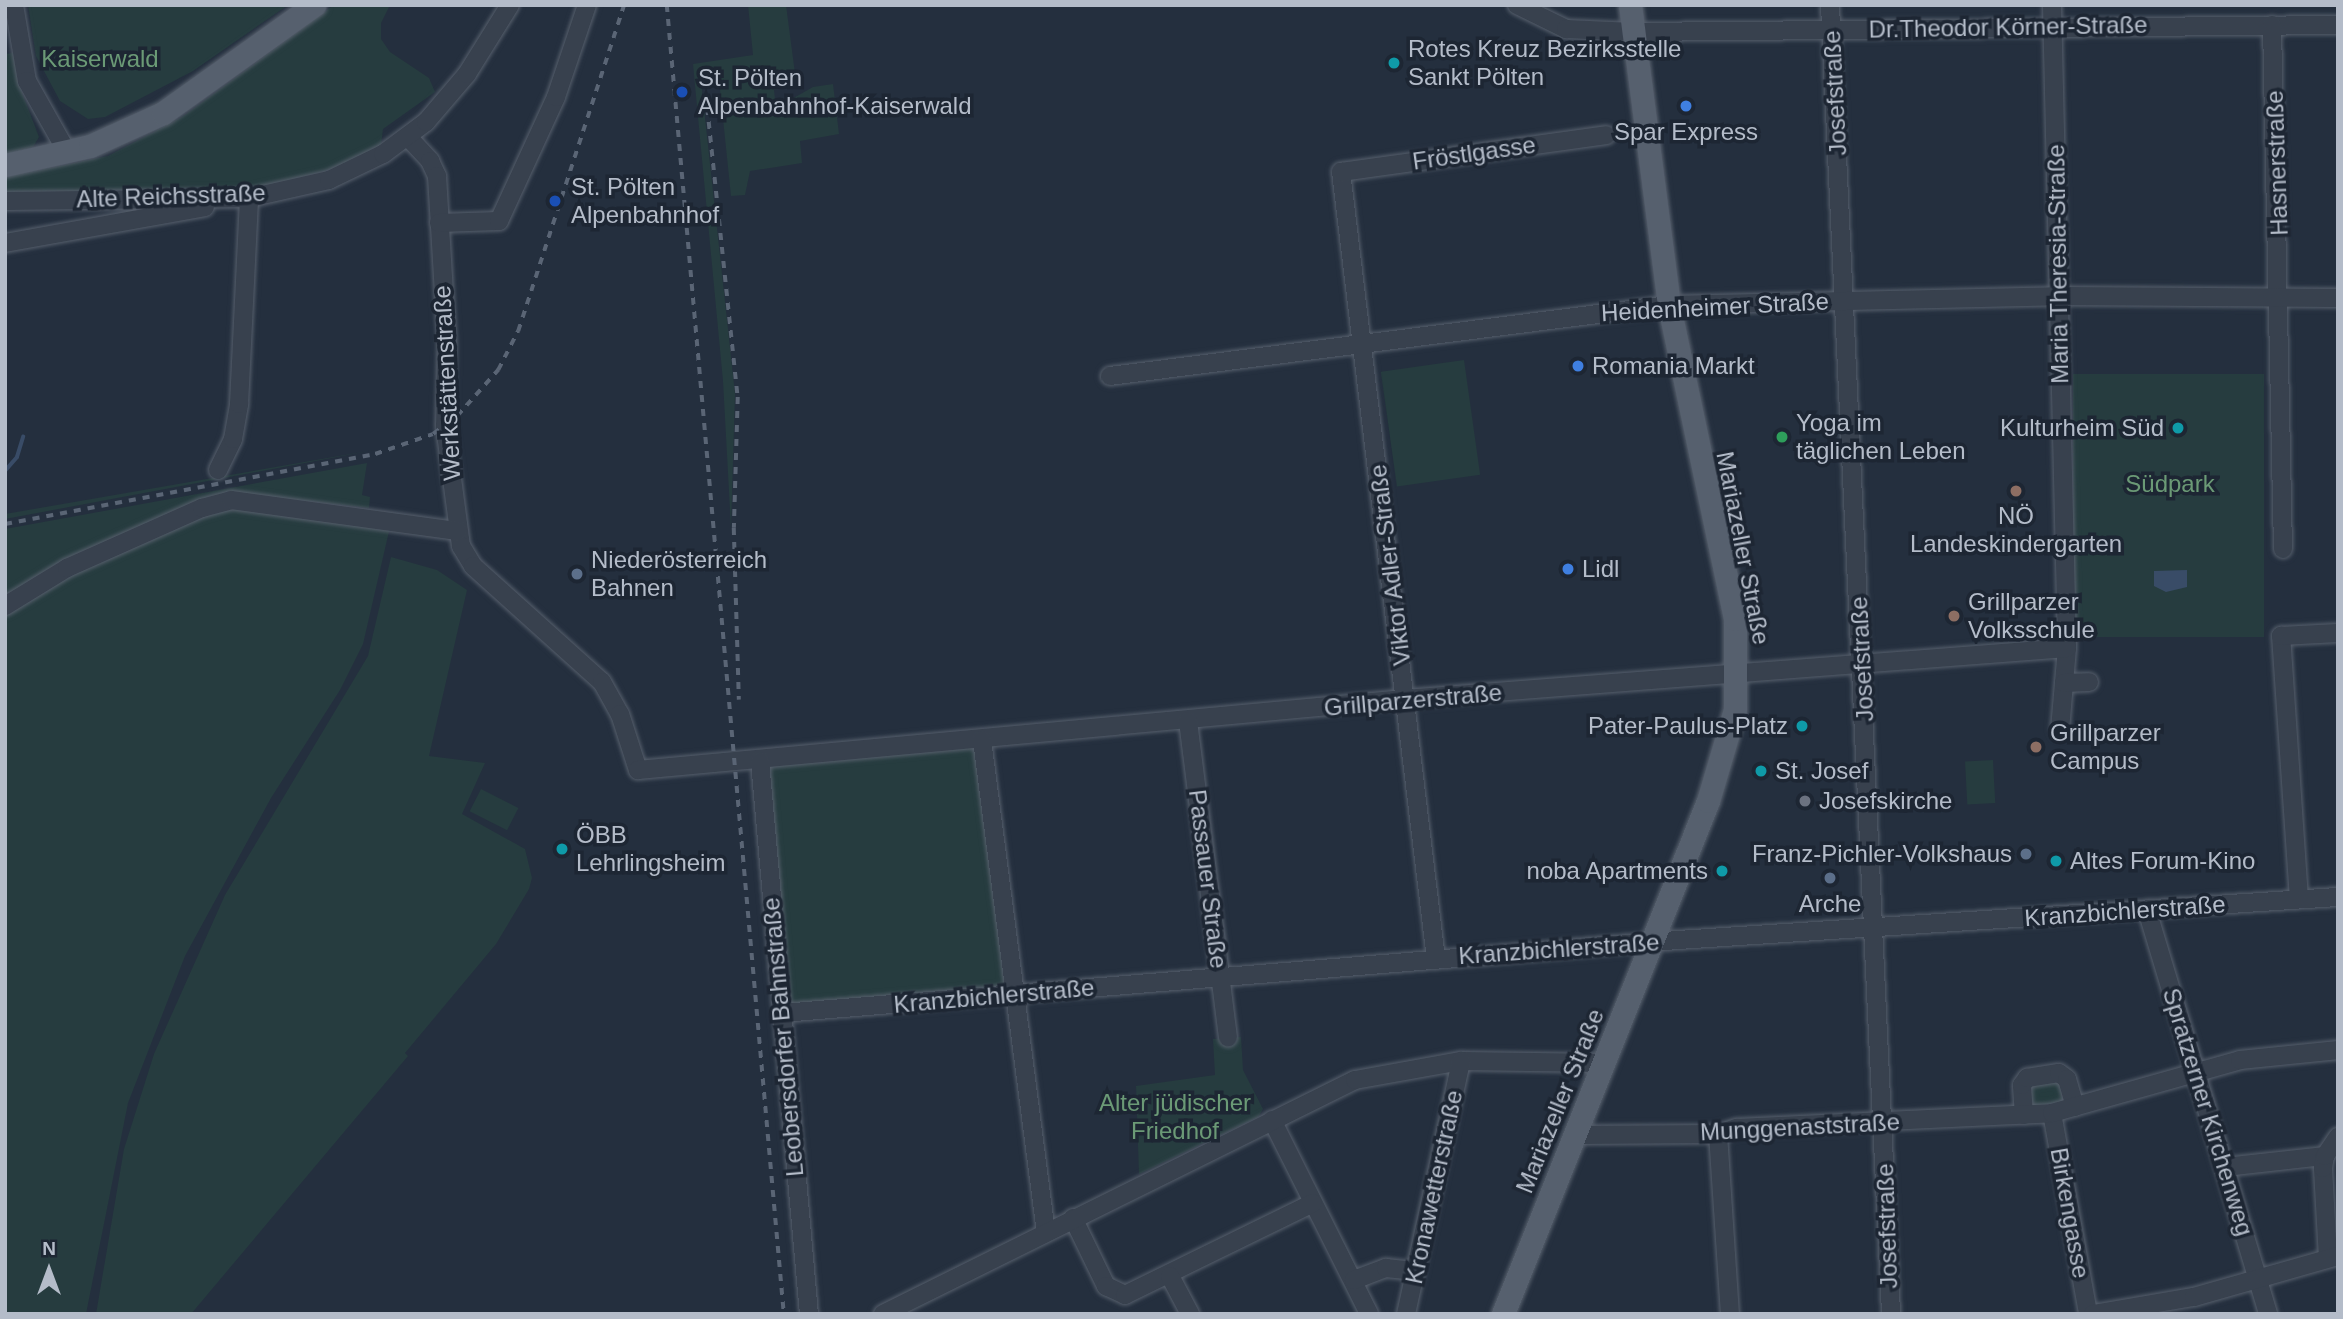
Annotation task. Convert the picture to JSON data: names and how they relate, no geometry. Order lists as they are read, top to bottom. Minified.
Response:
{"streets":{"main road":["Mariazeller Straße"],"street":["Dr.Theodor Körner-Straße","Josefstraße","Fröstlgasse","Hasnerstraße","Alte Reichsstraße","Maria Theresia-Straße","Heidenheimer Straße","Werkstättenstraße","Viktor Adler-Straße","Grillparzerstraße","Passauer Straße","Kranzbichlerstraße","Leobersdorfer Bahnstraße","Spratzerner Kirchenweg","Munggenaststraße","Kronawetterstraße","Birkengasse"]},"crossings":[["Dr.Theodor Körner-Straße","Josefstraße"],["Dr.Theodor Körner-Straße","Hasnerstraße"],["Dr.Theodor Körner-Straße","Maria Theresia-Straße"],["Dr.Theodor Körner-Straße","Mariazeller Straße"],["Josefstraße","Heidenheimer Straße"],["Josefstraße","Grillparzerstraße"],["Josefstraße","Kranzbichlerstraße"],["Josefstraße","Munggenaststraße"],["Fröstlgasse","Viktor Adler-Straße"],["Hasnerstraße","Heidenheimer Straße"],["Alte Reichsstraße","Werkstättenstraße"],["Maria Theresia-Straße","Heidenheimer Straße"],["Maria Theresia-Straße","Grillparzerstraße"],["Heidenheimer Straße","Mariazeller Straße"],["Heidenheimer Straße","Viktor Adler-Straße"],["Werkstättenstraße","Grillparzerstraße"],["Werkstättenstraße","Leobersdorfer Bahnstraße"],["Mariazeller Straße","Grillparzerstraße"],["Mariazeller Straße","Kranzbichlerstraße"],["Mariazeller Straße","Munggenaststraße"],["Viktor Adler-Straße","Grillparzerstraße"],["Viktor Adler-Straße","Kranzbichlerstraße"],["Grillparzerstraße","Passauer Straße"],["Grillparzerstraße","Leobersdorfer Bahnstraße"],["Passauer Straße","Kranzbichlerstraße"],["Kranzbichlerstraße","Leobersdorfer Bahnstraße"],["Kranzbichlerstraße","Spratzerner Kirchenweg"],["Spratzerner Kirchenweg","Munggenaststraße"],["Munggenaststraße","Birkengasse"]],"parks":["Kaiserwald","Südpark","Alter jüdischer Friedhof"],"places":["Rotes Kreuz Bezirksstelle Sankt Pölten","St. Pölten Alpenbahnhof-Kaiserwald","Spar Express","St. Pölten Alpenbahnhof","Romania Markt","Kulturheim Süd","Yoga im täglichen Leben","NÖ Landeskindergarten","Lidl","Niederösterreich Bahnen","Grillparzer Volksschule","Pater-Paulus-Platz","Grillparzer Campus","St. Josef","Josefskirche","ÖBB Lehrlingsheim","Franz-Pichler-Volkshaus","Altes Forum-Kino","noba Apartments","Arche"],"north":"top"}
